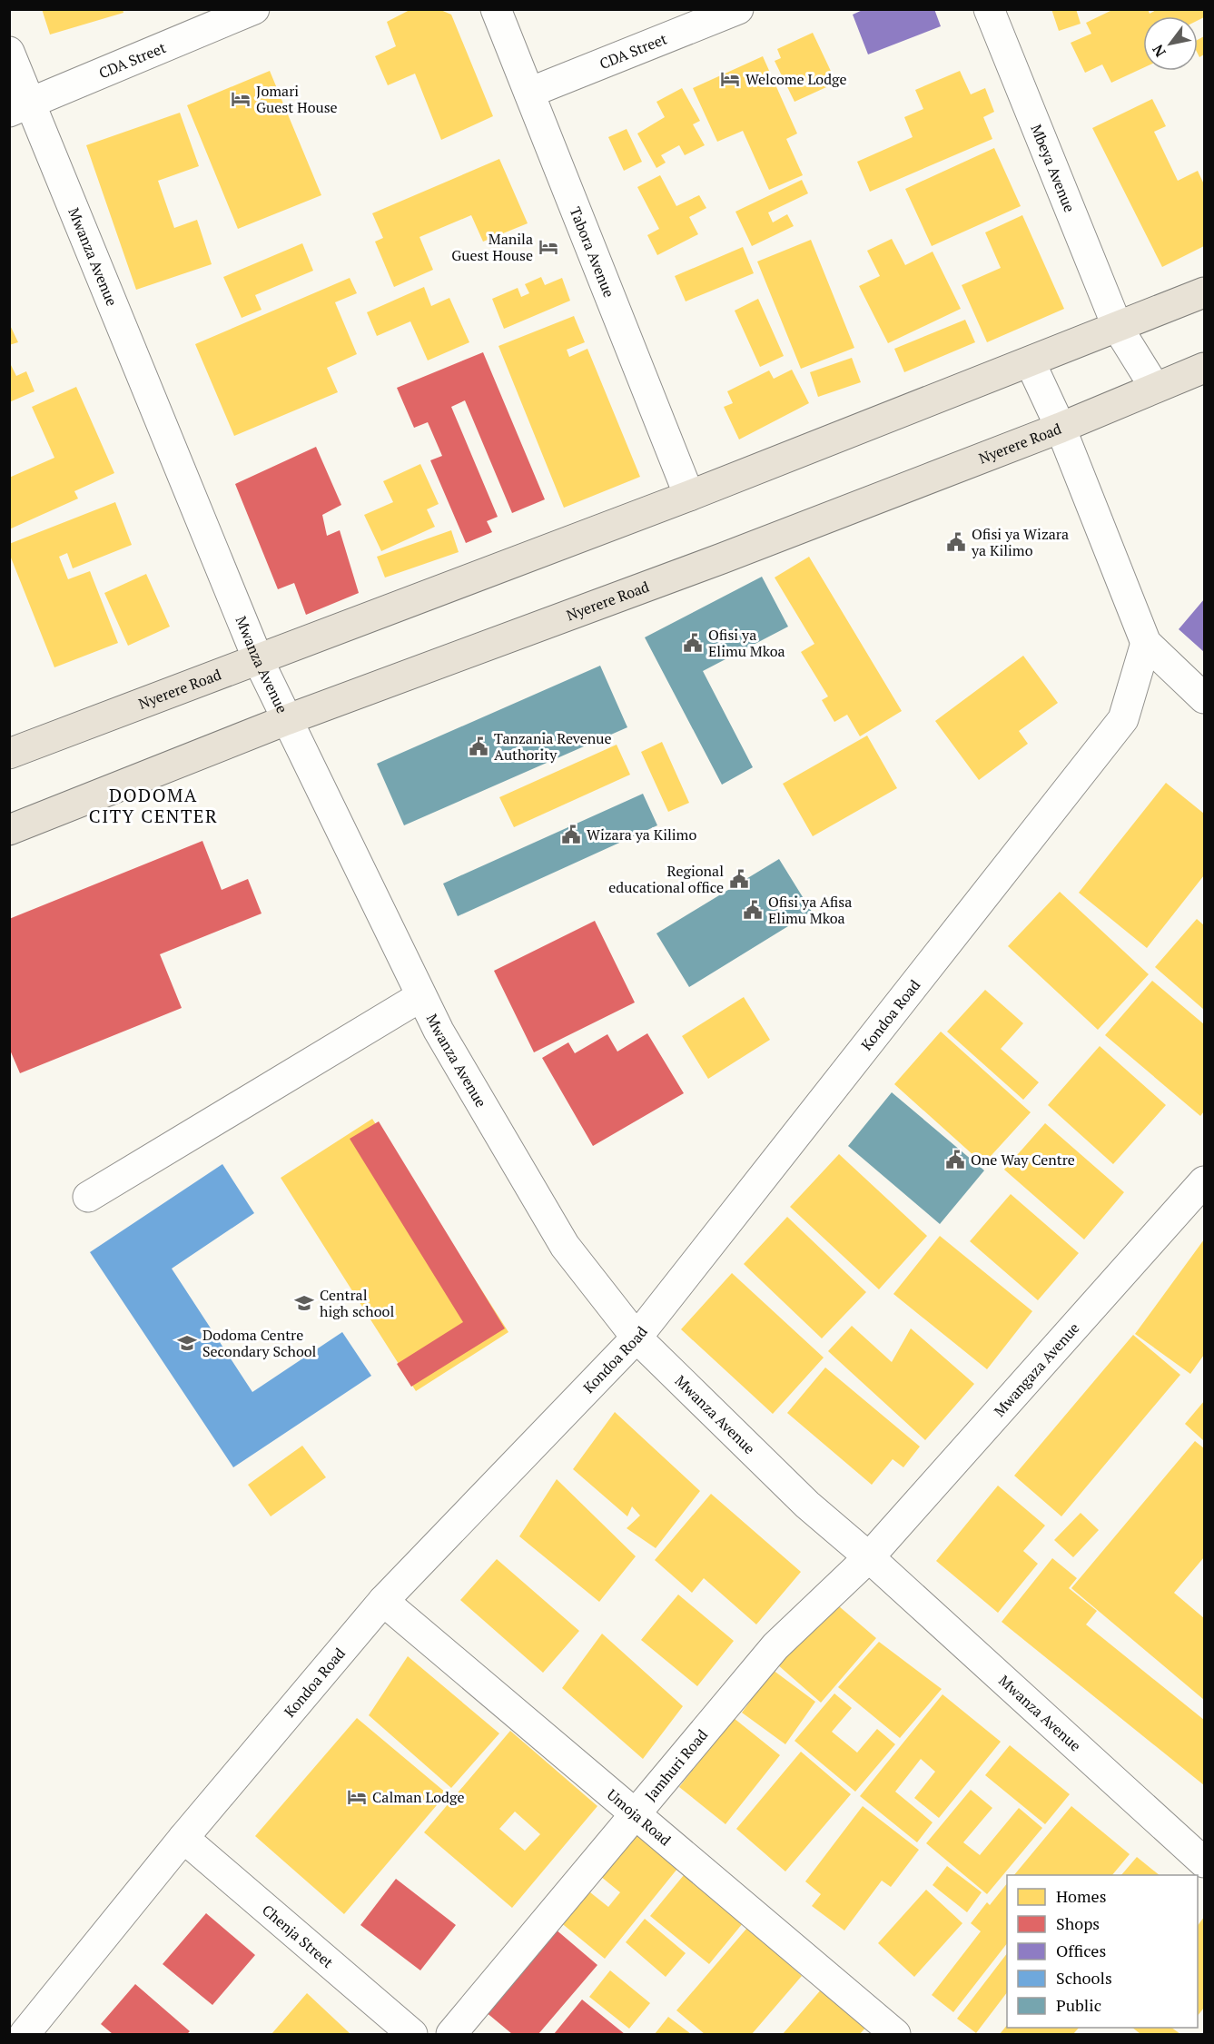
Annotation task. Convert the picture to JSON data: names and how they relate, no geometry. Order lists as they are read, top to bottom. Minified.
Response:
{"streets":{"highway":["Nyerere Road"],"street":["CDA Street","Mbeya Avenue","Tabora Avenue","Mwanza Avenue","Kondoa Road","Mwangaza Avenue","Jamhuri Road","Umoja Road","Chenja Street"]},"crossings":[["CDA Street","Tabora Avenue"],["CDA Street","Mwanza Avenue"],["Mbeya Avenue","Nyerere Road"],["Tabora Avenue","Nyerere Road"],["Mwanza Avenue","Nyerere Road"],["Mwanza Avenue","Kondoa Road"],["Mwanza Avenue","Mwangaza Avenue"],["Mwanza Avenue","Jamhuri Road"],["Kondoa Road","Umoja Road"],["Kondoa Road","Chenja Street"],["Mwangaza Avenue","Jamhuri Road"],["Jamhuri Road","Umoja Road"]],"districts":["DODOMA CITY CENTER"],"places":{"hotel":["Welcome Lodge","Jomari Guest House","Manila Guest House","Calman Lodge"],"public building":["Ofisi ya Wizara ya Kilimo","Ofisi ya Elimu Mkoa","Tanzania Revenue Authority","Wizara ya Kilimo","Regional educational office","Ofisi ya Afisa Elimu Mkoa","One Way Centre"],"school or university":["Central high school","Dodoma Centre Secondary School"]},"legend":["Homes","Shops","Offices","Schools","Public"],"north":"bottom left"}
